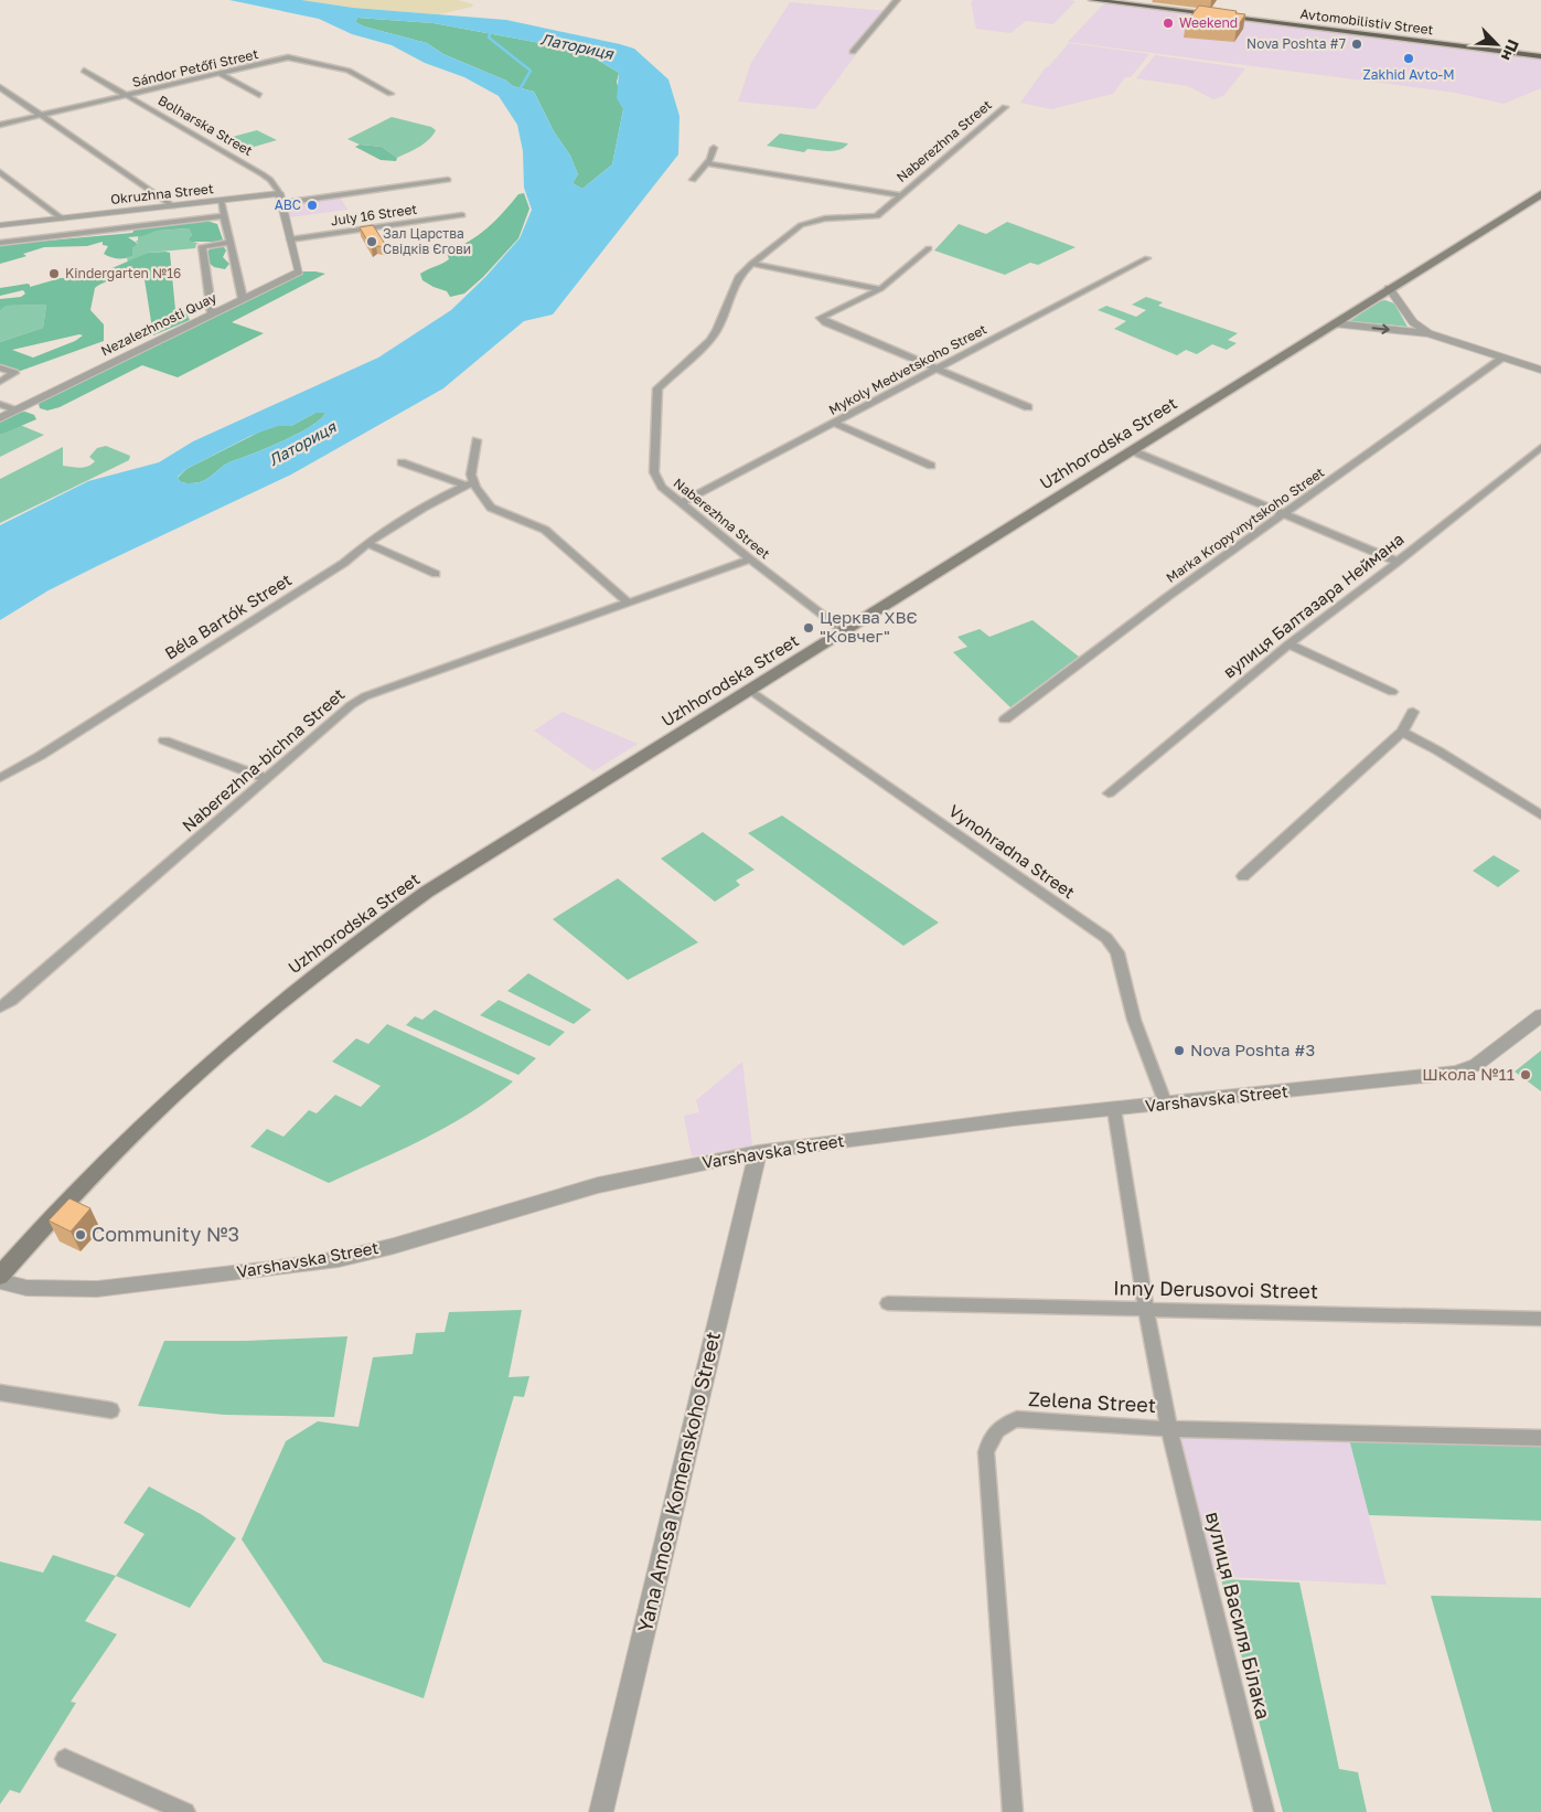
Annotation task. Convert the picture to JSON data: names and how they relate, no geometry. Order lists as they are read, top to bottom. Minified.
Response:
{"streets":{"highway":["Avtomobilistiv Street"],"main road":["Uzhhorodska Street"],"street":["Sándor Petőfi Street","Bolharska Street","Naberezhna Street","Okruzhna Street","July 16 Street","Nezalezhnosti Quay","Mykoly Medvetskoho Street","Marka Kropyvnytskoho Street","вулиця Балтазара Неймана","Béla Bartók Street","Naberezhna-bichna Street","Vynohradna Street","Varshavska Street","Inny Derusovoi Street","Zelena Street","Yana Amosa Komenskoho Street","вулиця Василя Білака"]},"crossings":[["Sándor Petőfi Street","Bolharska Street"],["Bolharska Street","Okruzhna Street"],["Bolharska Street","July 16 Street"],["Naberezhna Street","Mykoly Medvetskoho Street"],["Naberezhna Street","Uzhhorodska Street"],["Naberezhna Street","Naberezhna-bichna Street"],["Okruzhna Street","July 16 Street"],["July 16 Street","Nezalezhnosti Quay"],["Uzhhorodska Street","Vynohradna Street"],["Vynohradna Street","Varshavska Street"],["Varshavska Street","Yana Amosa Komenskoho Street"],["Varshavska Street","вулиця Василя Білака"],["Inny Derusovoi Street","вулиця Василя Білака"],["Zelena Street","вулиця Василя Білака"]],"water":["Латориця"],"places":["Weekend","Nova Poshta #7","Zakhid Avto-M","ABC","Зал Царства Свідків Єгови","Kindergarten №16","Церква ХВЄ \"Ковчег\"","Nova Poshta #3","Школа №11","Community №3"],"north":"bottom right"}
